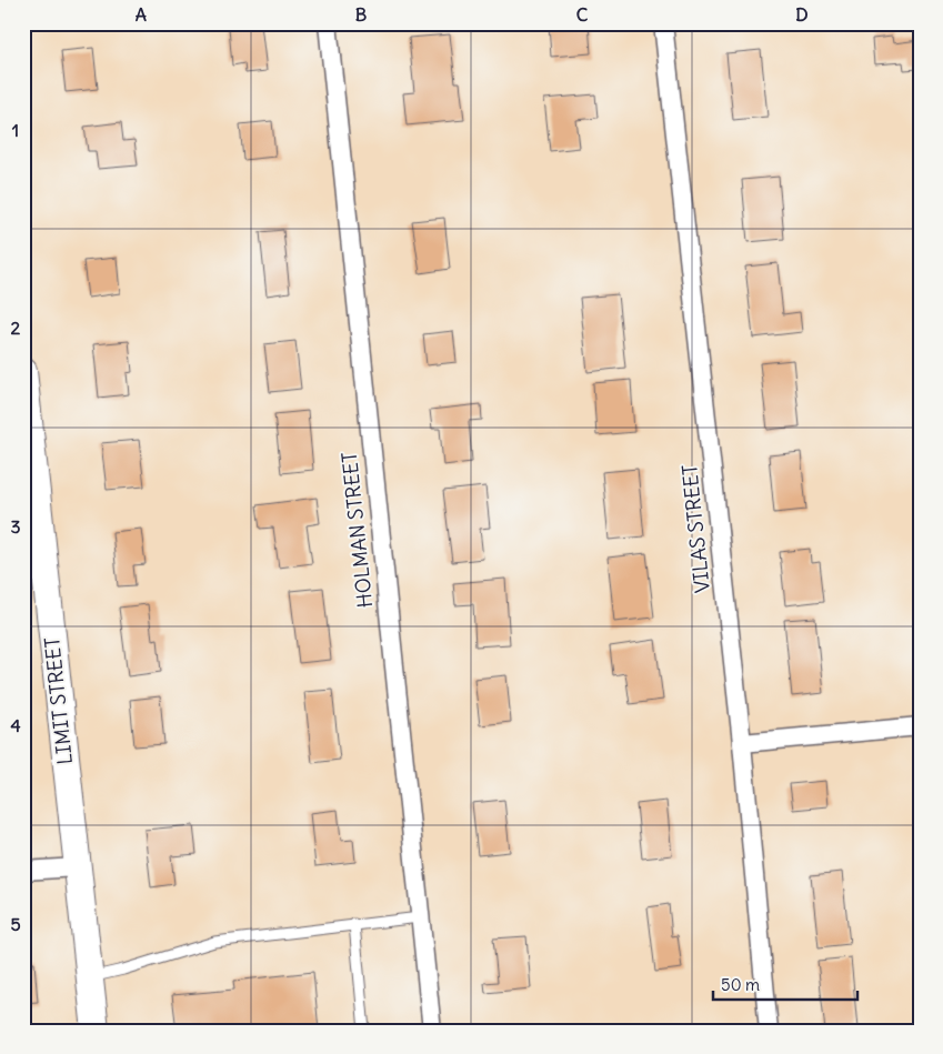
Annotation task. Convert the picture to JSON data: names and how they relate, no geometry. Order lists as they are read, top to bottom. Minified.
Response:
{"streets":{"street":["VILAS STREET","HOLMAN STREET","LIMIT STREET"]},"scale_bar":"50 m","grid":{"columns":["A","B","C","D"],"rows":["1","2","3","4","5"]}}
